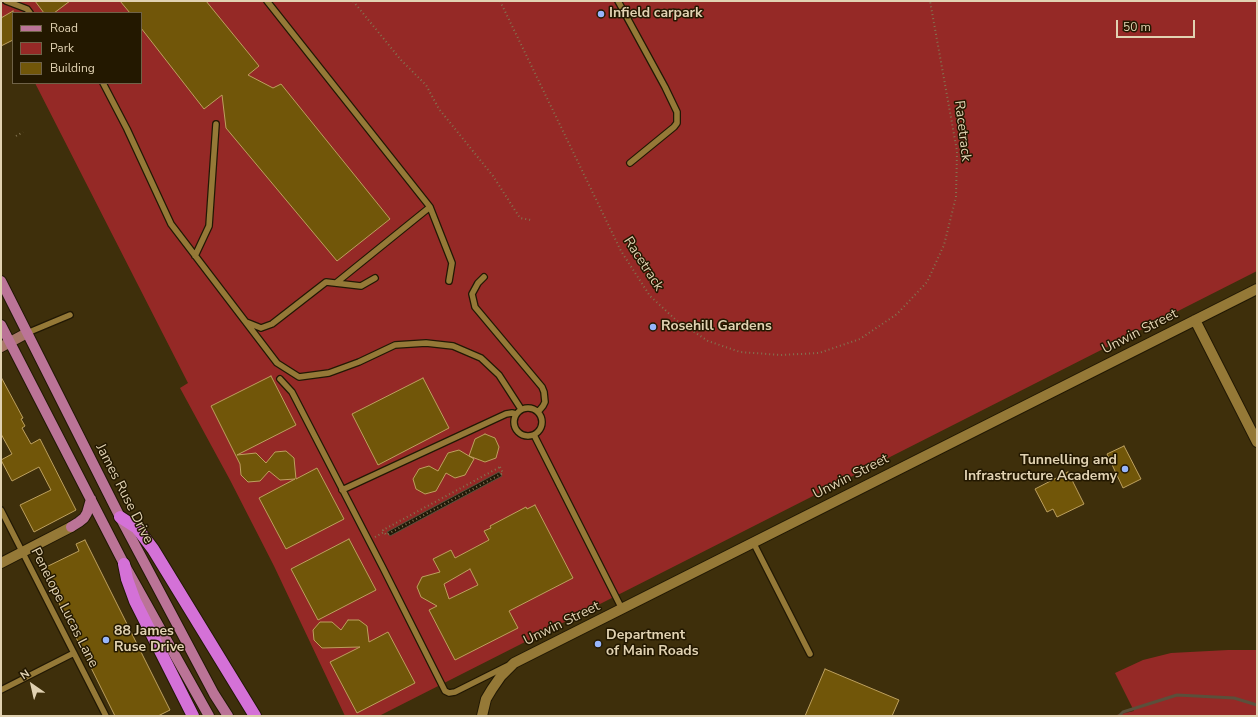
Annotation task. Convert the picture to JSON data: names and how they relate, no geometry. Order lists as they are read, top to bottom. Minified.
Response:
{"streets":{"main road":["James Ruse Drive"],"street":["Unwin Street"],"lane":["Penelope Lucas Lane"],"path":["Racetrack"]},"places":["Infield carpark","Rosehill Gardens","Tunnelling and Infrastructure Academy","88 James Ruse Drive","Department of Main Roads"],"legend":["Road","Park","Building"],"scale_bar":"50 m","north":"top left"}
